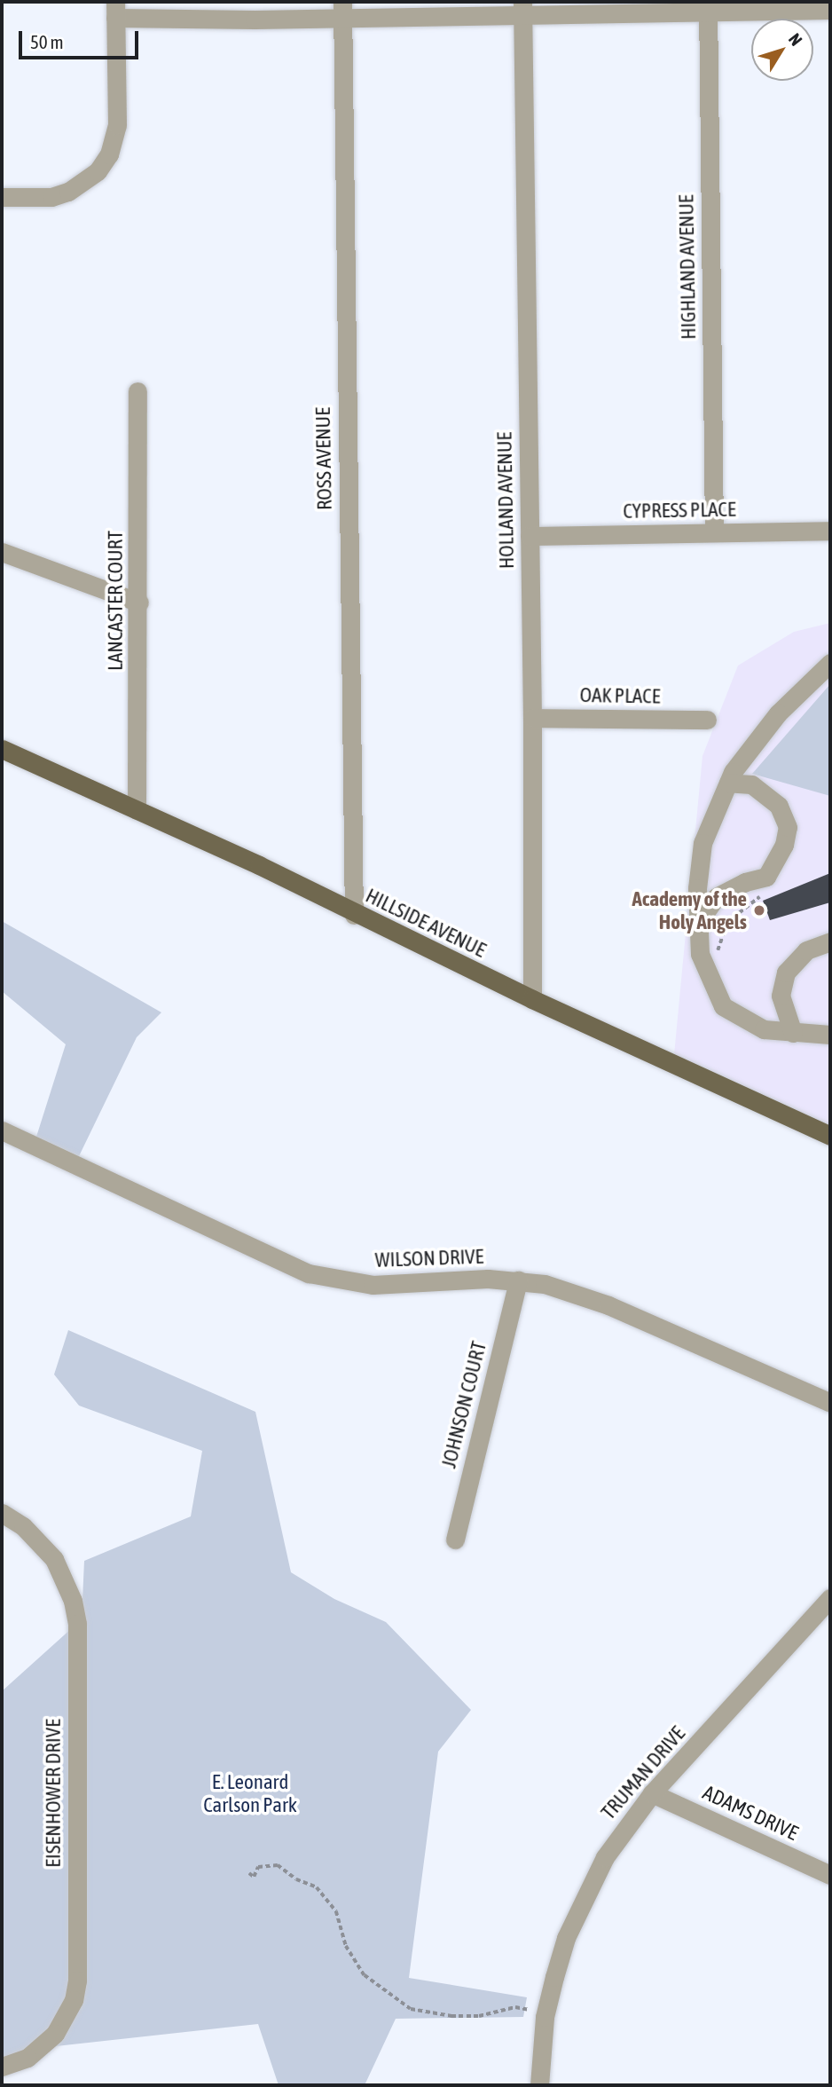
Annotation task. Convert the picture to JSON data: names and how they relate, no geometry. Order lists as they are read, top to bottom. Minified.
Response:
{"streets":{"main road":["HILLSIDE AVENUE"],"street":["HIGHLAND AVENUE","ROSS AVENUE","HOLLAND AVENUE","CYPRESS PLACE","LANCASTER COURT","OAK PLACE","WILSON DRIVE","JOHNSON COURT","TRUMAN DRIVE","EISENHOWER DRIVE","ADAMS DRIVE"]},"crossings":[["HIGHLAND AVENUE","CYPRESS PLACE"],["ROSS AVENUE","HILLSIDE AVENUE"],["HOLLAND AVENUE","CYPRESS PLACE"],["HOLLAND AVENUE","OAK PLACE"],["HOLLAND AVENUE","HILLSIDE AVENUE"],["LANCASTER COURT","HILLSIDE AVENUE"],["WILSON DRIVE","JOHNSON COURT"],["TRUMAN DRIVE","ADAMS DRIVE"]],"parks":["E. Leonard Carlson Park"],"places":["Academy of the Holy Angels"],"scale_bar":"50 m","north":"top right"}
